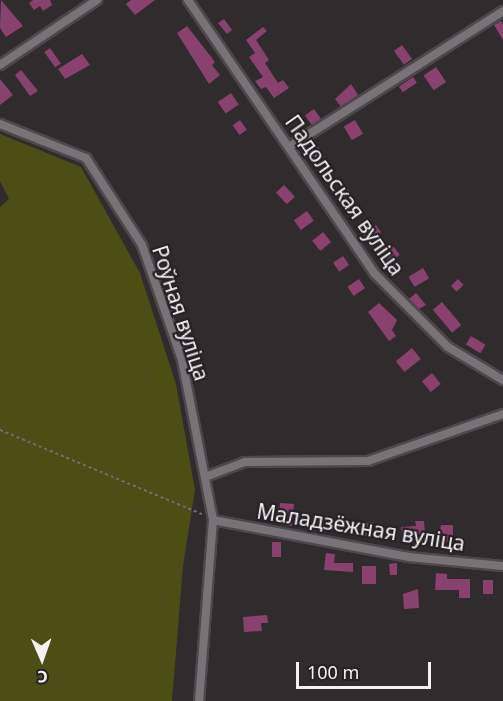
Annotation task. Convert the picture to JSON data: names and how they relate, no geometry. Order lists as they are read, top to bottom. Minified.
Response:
{"streets":{"street":["Падольская вуліца","Роўная вуліца","Маладзёжная вуліца"]},"scale_bar":"100 m","north":"bottom"}
